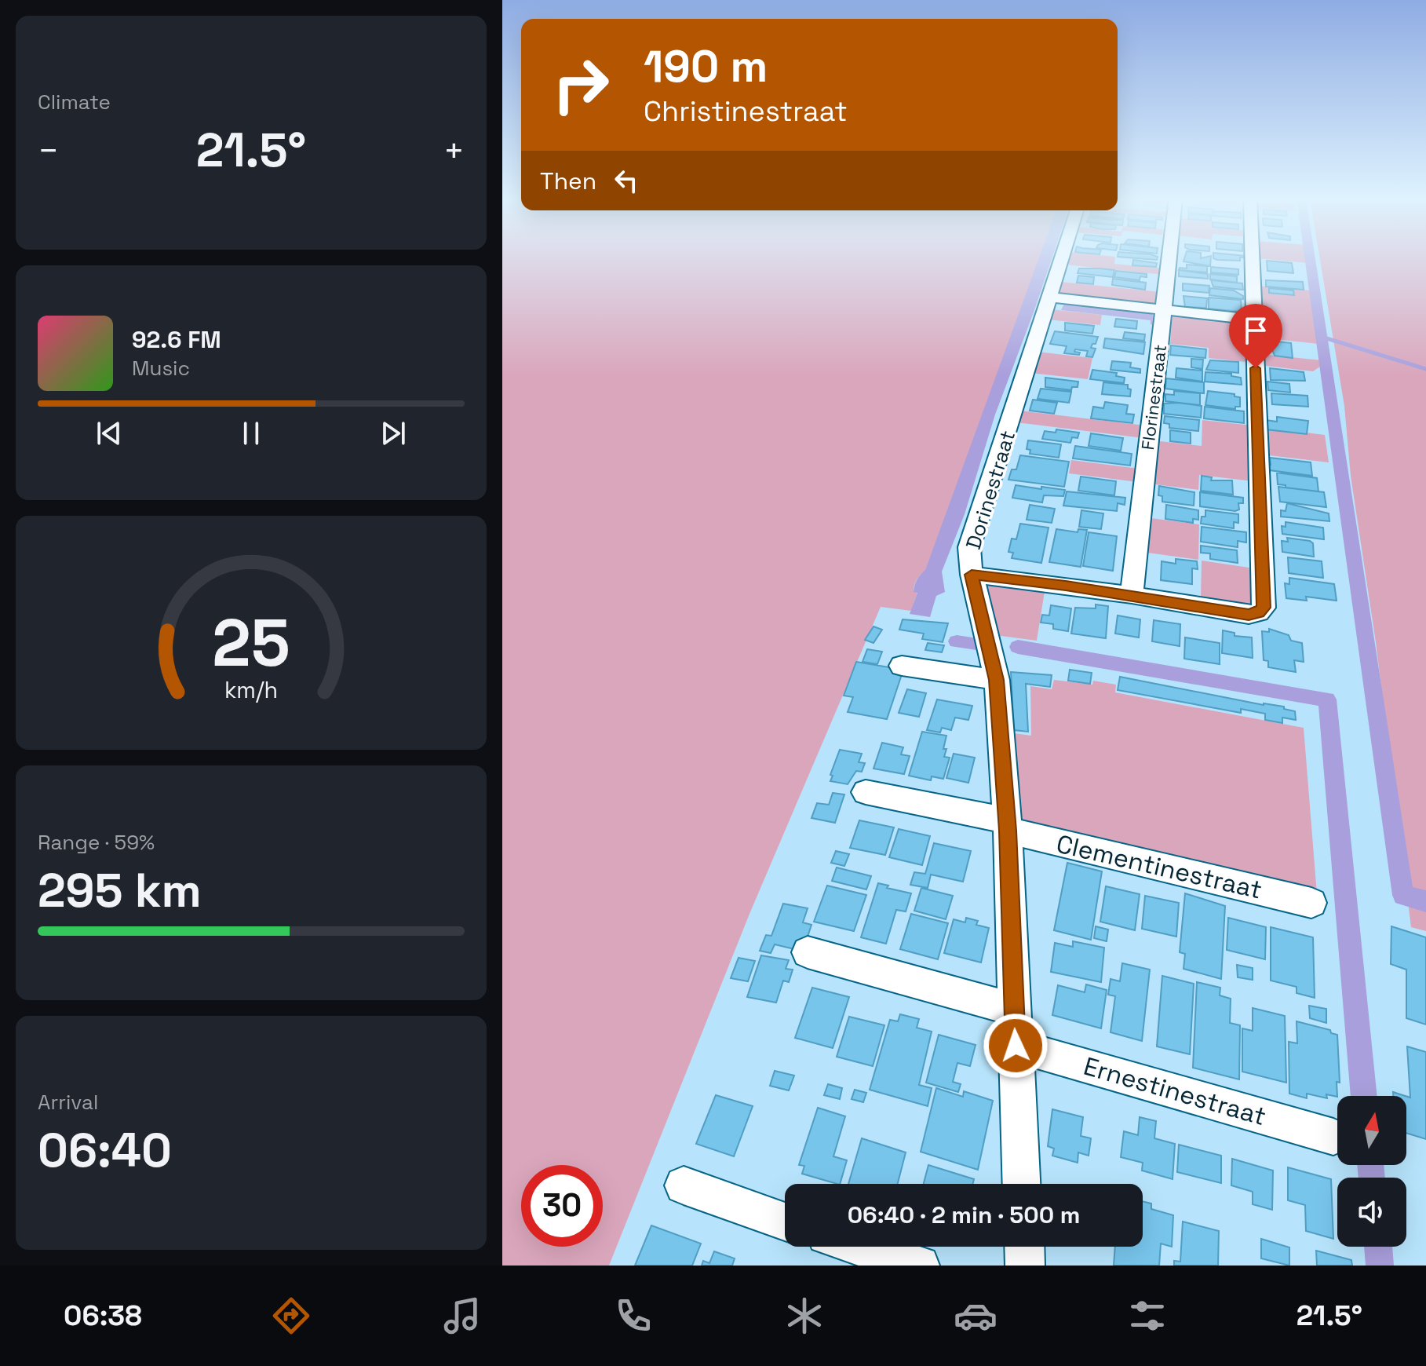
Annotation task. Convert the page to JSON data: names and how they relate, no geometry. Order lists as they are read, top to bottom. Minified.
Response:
{"streets":{"street":["Florinestraat","Dorinestraat","Clementinestraat","Ernestinestraat"]},"crossings":[["Dorinestraat","Clementinestraat"],["Dorinestraat","Ernestinestraat"]],"north":"top","page":{"tile":["Climate",["Range · 59%","295 km"],["Arrival","06:40"]],"turn":["190 m","Christinestraat"],"heat":["−","21.5°","+"],"then":"Then","song":["92.6 FM","Music"],"limit":"30","trip":"06:40 · 2 min · 500 m","tabs":["06:38","21.5°"],"gauge":["25","km/h"]}}
